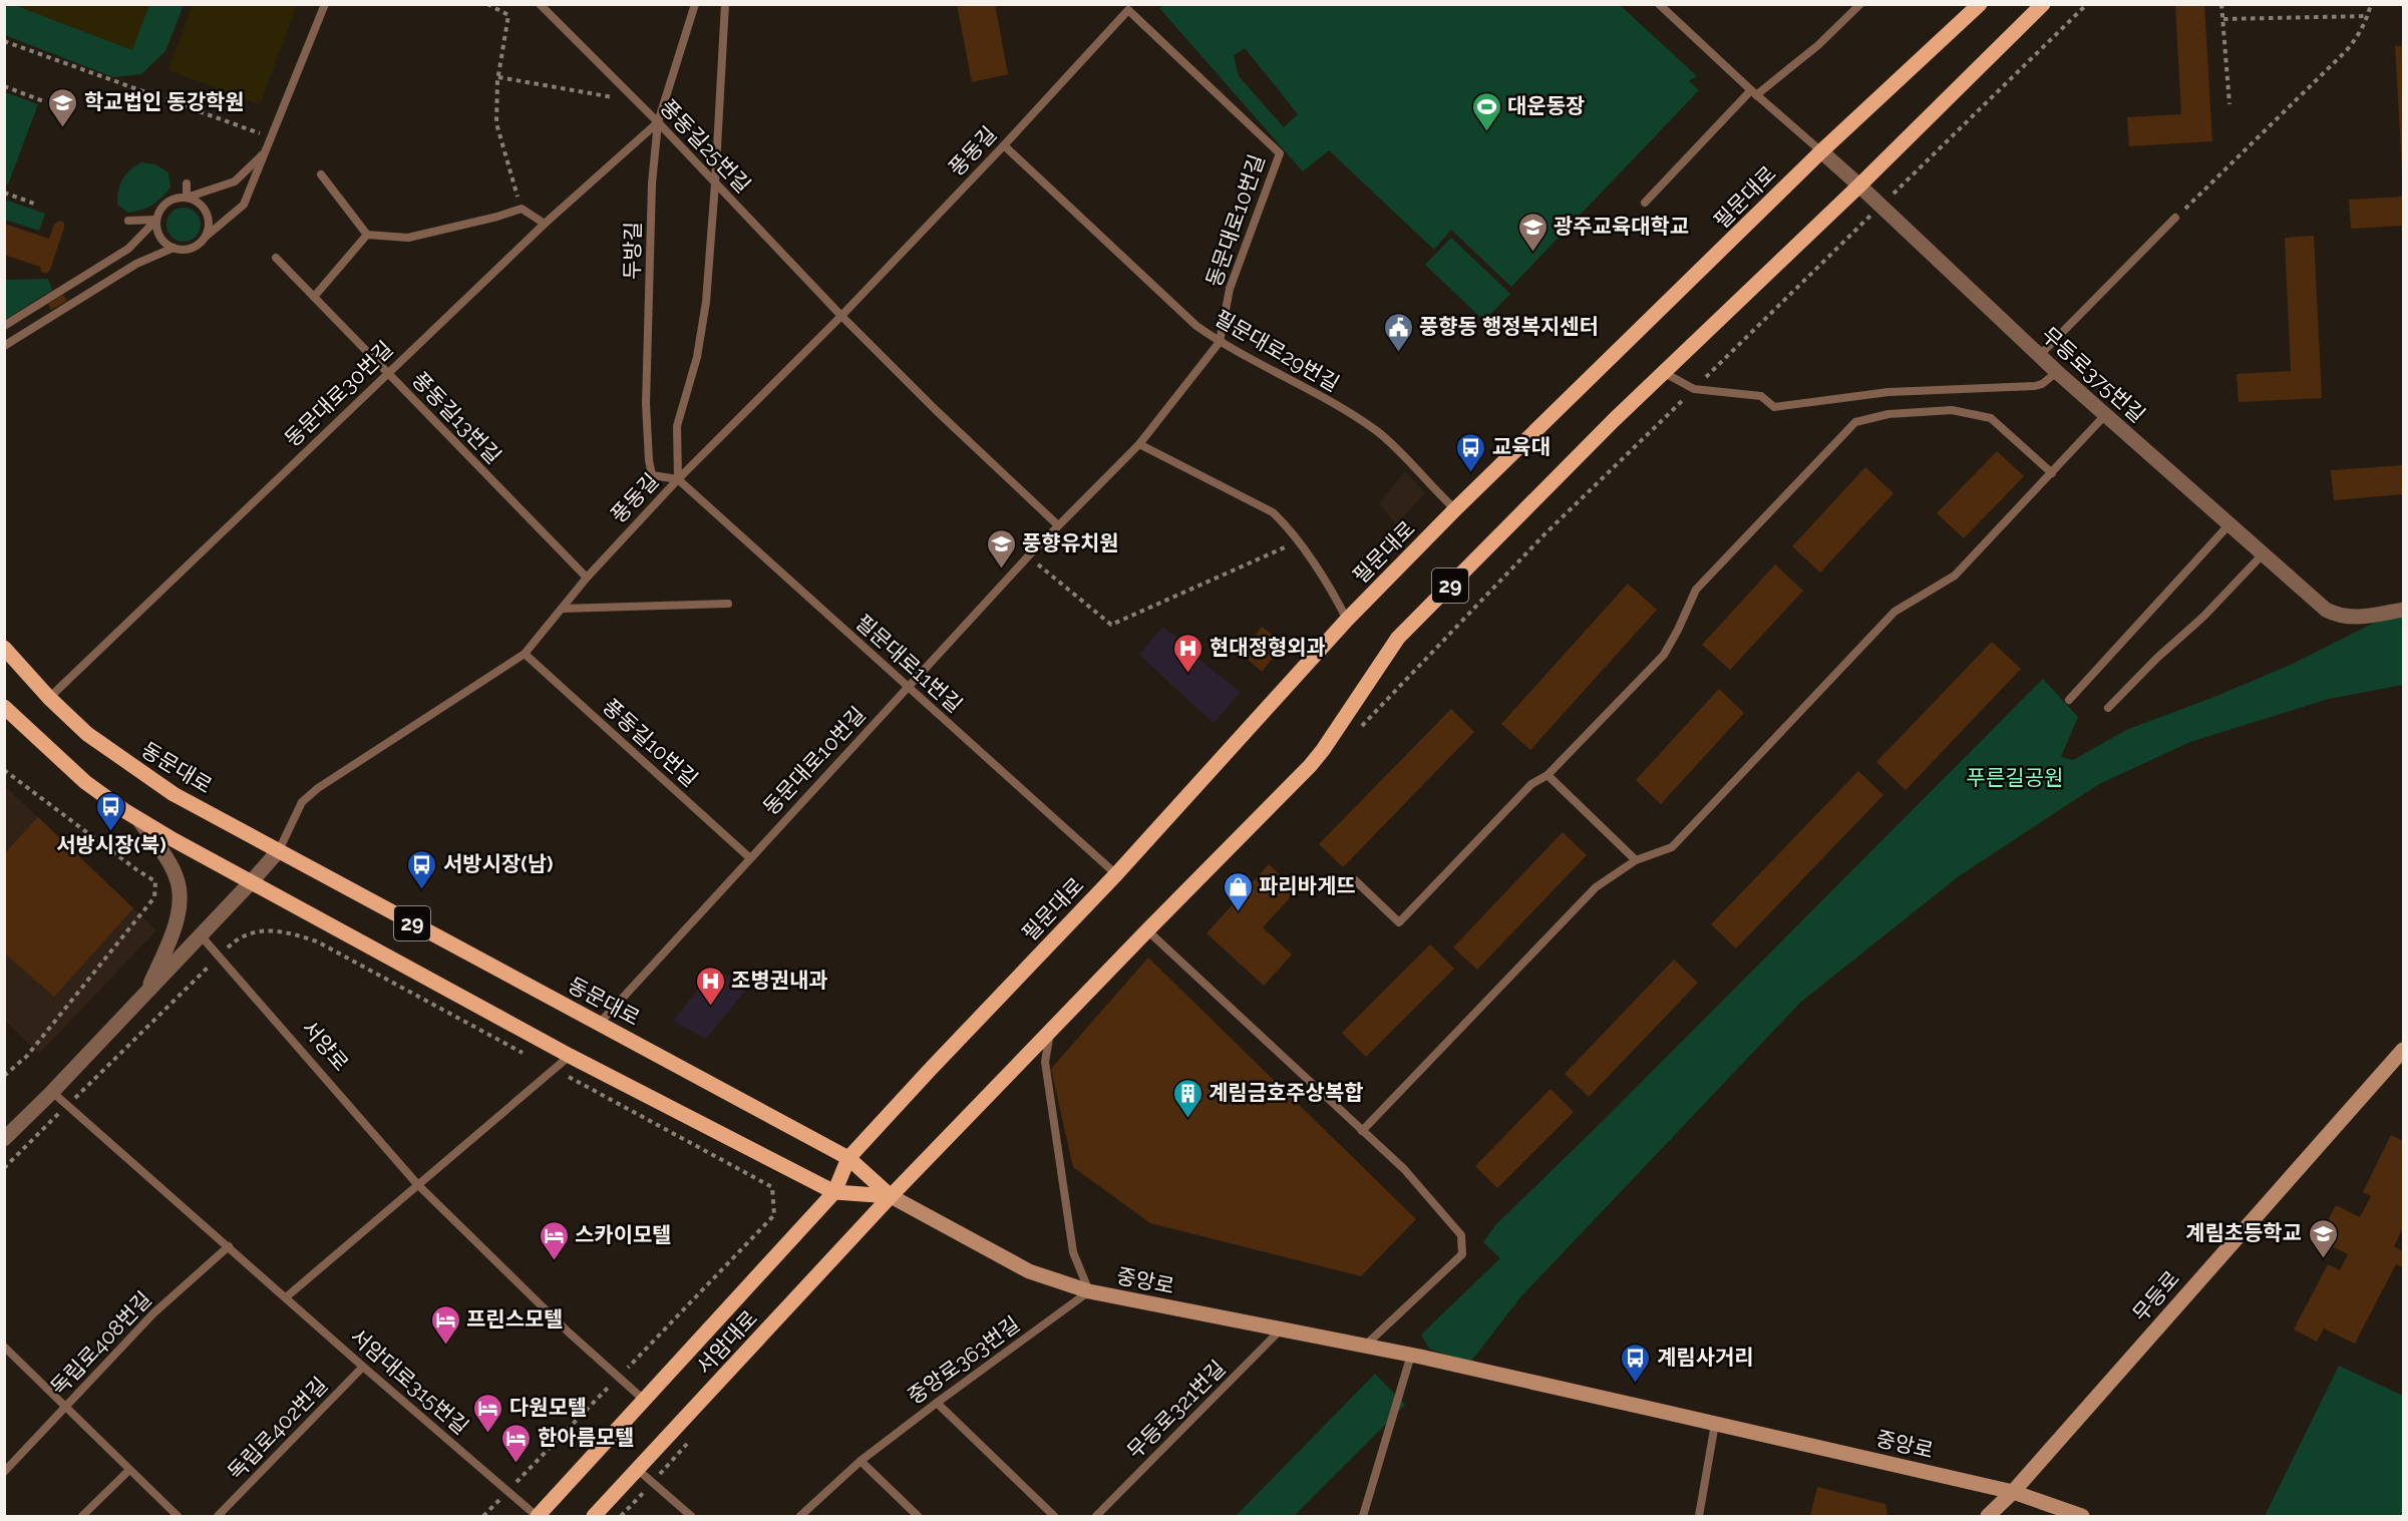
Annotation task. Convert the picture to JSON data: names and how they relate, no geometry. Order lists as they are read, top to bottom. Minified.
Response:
{"streets":{"main road":["필문대로","29","동문대로","중앙로","무등로","서암대로"],"street":["무등로375번길"],"lane":["풍동길25번길","풍동길","동문대로10번길","두방길","필문대로29번길","동문대로30번길","풍동길13번길","필문대로11번길","풍동길10번길","서양로","독립로408번길","중앙로363번길","서암대로315번길","무등로321번길","독립로402번길"]},"crossings":[["풍동길25번길","풍동길"],["풍동길25번길","두방길"],["풍동길25번길","동문대로30번길"],["풍동길","동문대로10번길"],["풍동길","두방길"],["풍동길","필문대로29번길"],["풍동길","풍동길13번길"],["풍동길","필문대로11번길"],["풍동길","풍동길10번길"],["풍동길","동문대로"],["필문대로","필문대로29번길"],["필문대로","무등로375번길"],["필문대로","필문대로11번길"],["필문대로","동문대로"],["필문대로","서암대로"],["동문대로10번길","필문대로29번길"],["동문대로10번길","필문대로11번길"],["동문대로10번길","풍동길10번길"],["동문대로10번길","동문대로"],["두방길","동문대로30번길"],["두방길","필문대로11번길"],["무등로375번길","29"],["동문대로30번길","풍동길13번길"],["동문대로30번길","동문대로"],["29","동문대로"],["29","중앙로"],["29","서암대로"],["동문대로","중앙로"],["동문대로","서암대로"],["중앙로","무등로"],["중앙로","서암대로"],["중앙로","중앙로363번길"],["중앙로","무등로321번길"],["서암대로","서암대로315번길"],["독립로408번길","서암대로315번길"],["서암대로315번길","독립로402번길"]],"parks":["푸른길공원"],"places":{"school or university":["학교법인 동강학원","광주교육대학교","풍향유치원","계림초등학교"],"sports":["대운동장"],"public building":["풍향동 행정복지센터"],"bus stop":["교육대","서방시장(북)","서방시장(남)","계림사거리"],"hospital":["현대정형외과","조병권내과"],"shop":["파리바게뜨"],"building":["계림금호주상복합"],"hotel":["스카이모텔","프린스모텔","다원모텔","한아름모텔"]}}
